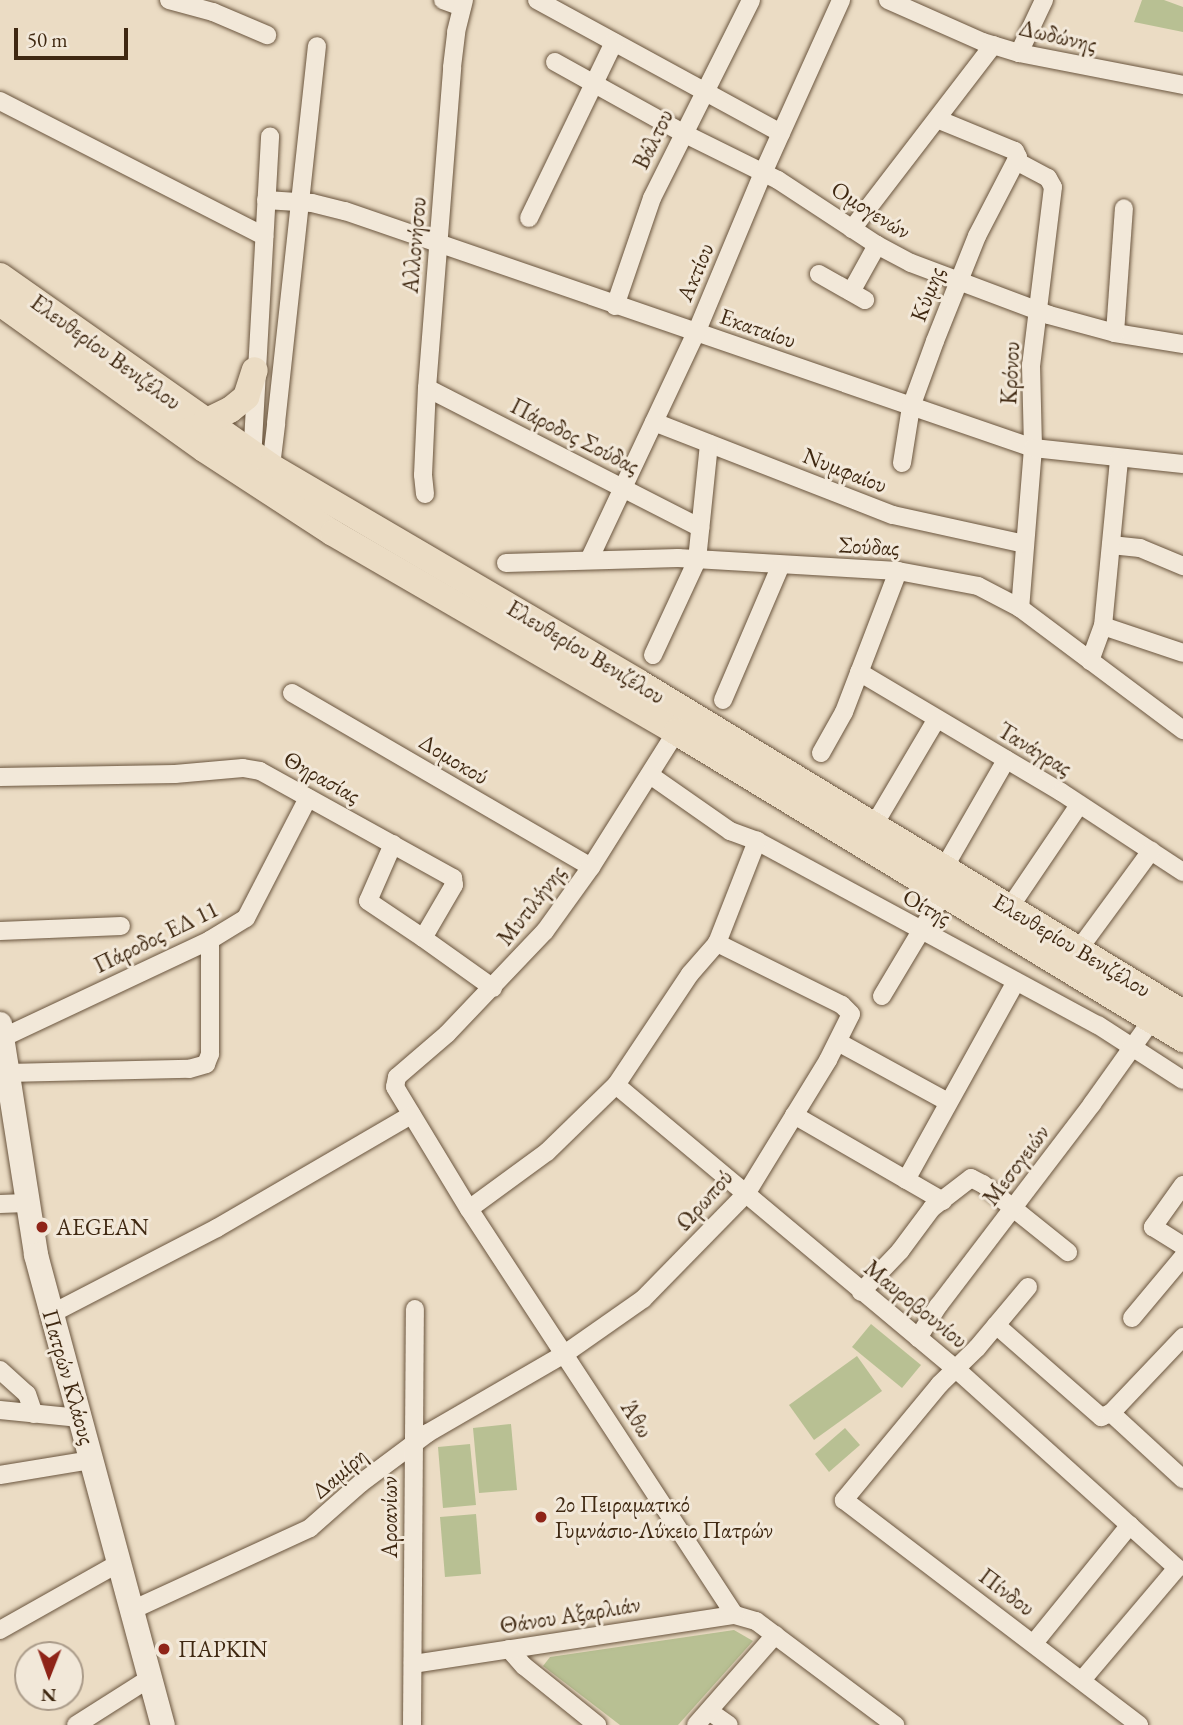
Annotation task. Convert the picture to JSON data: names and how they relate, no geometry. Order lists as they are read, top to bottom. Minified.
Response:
{"streets":{"main road":["Ελευθερίου Βενιζέλου","Πατρών Κλάους"],"street":["Δωδώνης","Βάλτου","Ομογενών","Αλλονήσου","Ακτίου","Κύμης","Εκαταίου","Κρόνου","Πάροδος Σούδας","Νυμφαίου","Σούδας","Τανάγρας","Δομοκού","Θηρασίας","Μυτιλήνης","Οίτης","Πάροδος ΕΔ 11","Μεσογειών","Ωρωπού","Μαυροβουνίου","Άθω","Δαμίρη","Αροανίων","Πίνδου","Θάνου Αξαρλιάν"]},"crossings":[["Βάλτου","Ομογενών"],["Βάλτου","Εκαταίου"],["Ομογενών","Ακτίου"],["Ομογενών","Κύμης"],["Ομογενών","Κρόνου"],["Αλλονήσου","Εκαταίου"],["Αλλονήσου","Πάροδος Σούδας"],["Ακτίου","Εκαταίου"],["Ακτίου","Πάροδος Σούδας"],["Ακτίου","Νυμφαίου"],["Ακτίου","Σούδας"],["Κύμης","Εκαταίου"],["Κύμης","Κρόνου"],["Εκαταίου","Κρόνου"],["Ελευθερίου Βενιζέλου","Μυτιλήνης"],["Ελευθερίου Βενιζέλου","Μεσογειών"],["Κρόνου","Νυμφαίου"],["Κρόνου","Σούδας"],["Δομοκού","Μυτιλήνης"],["Θηρασίας","Πάροδος ΕΔ 11"],["Μυτιλήνης","Οίτης"],["Μυτιλήνης","Άθω"],["Οίτης","Μεσογειών"],["Πάροδος ΕΔ 11","Πατρών Κλάους"],["Μεσογειών","Μαυροβουνίου"],["Ωρωπού","Μαυροβουνίου"],["Ωρωπού","Άθω"],["Ωρωπού","Δαμίρη"],["Μαυροβουνίου","Πίνδου"],["Πατρών Κλάους","Δαμίρη"],["Άθω","Δαμίρη"],["Άθω","Θάνου Αξαρλιάν"],["Δαμίρη","Αροανίων"],["Αροανίων","Θάνου Αξαρλιάν"]],"places":["AEGEAN","2ο Πειραματικό Γυμνάσιο-Λύκειο Πατρών","ΠΑΡΚΙΝ"],"scale_bar":"50 m","north":"bottom"}
